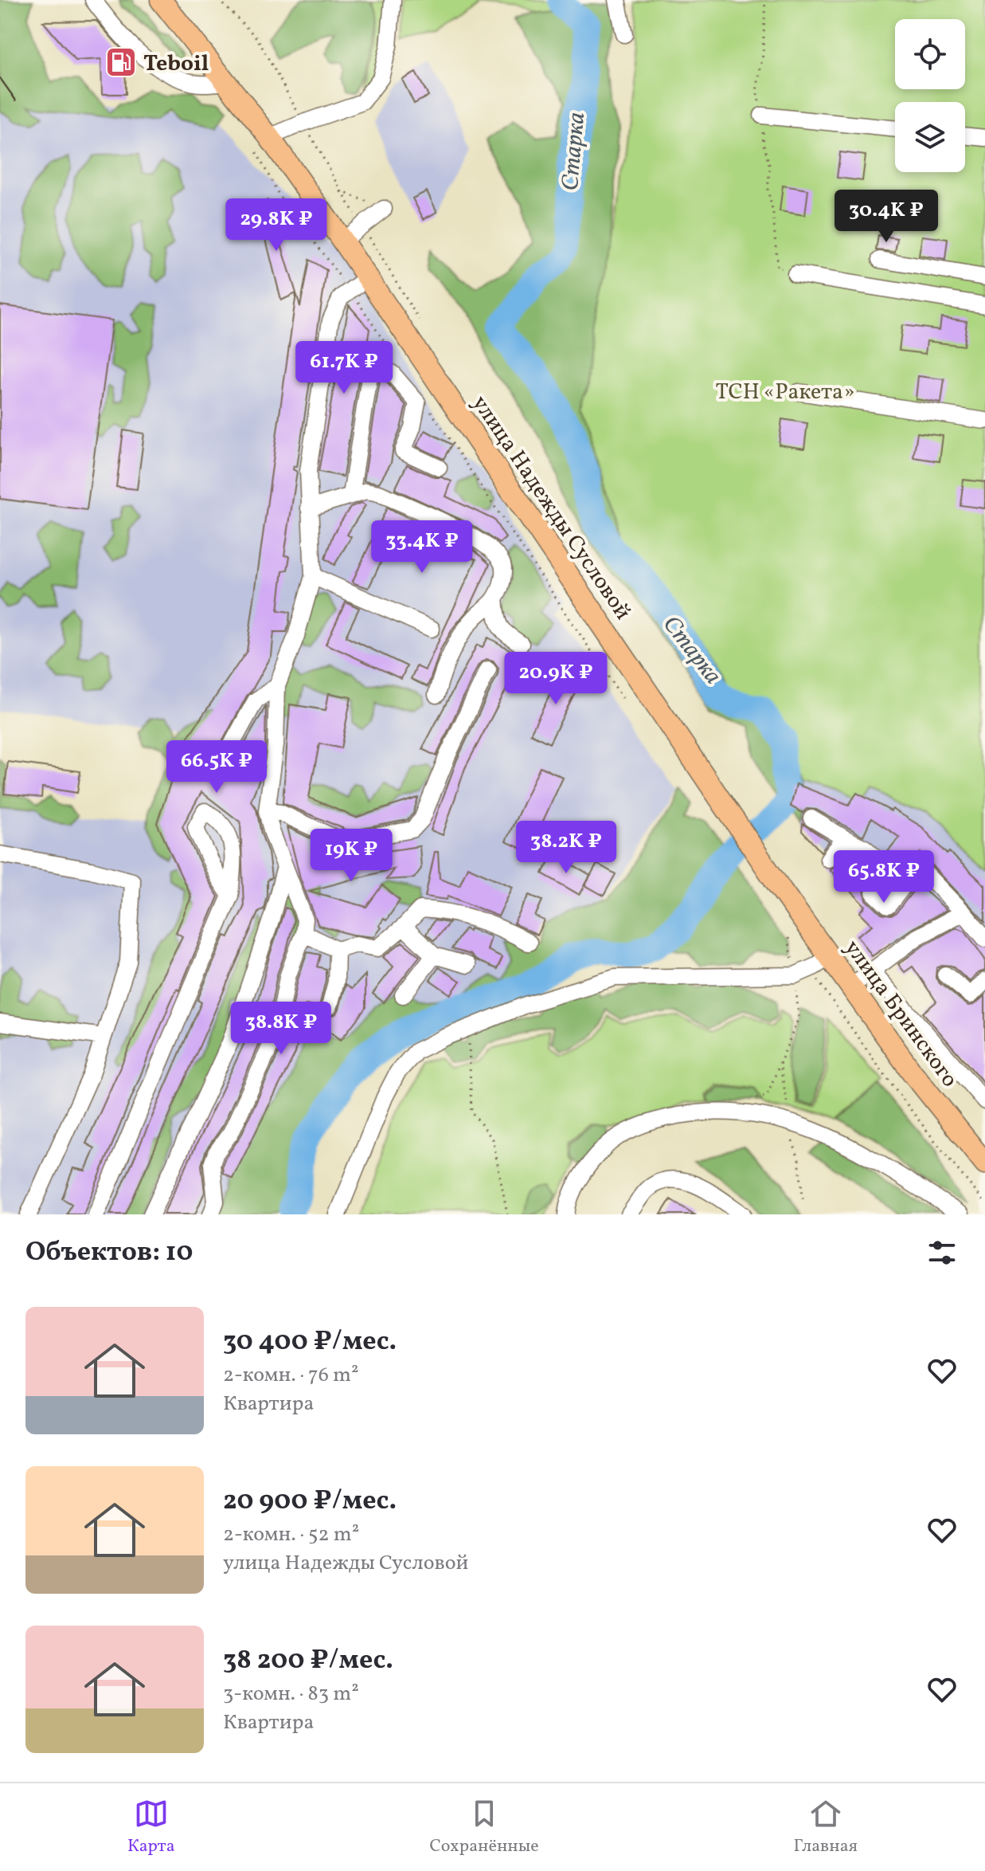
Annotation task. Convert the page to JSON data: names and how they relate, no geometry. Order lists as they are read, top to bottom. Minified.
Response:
{"streets":{"main road":["улица Надежды Сусловой","улица Бринского"]},"crossings":[["улица Надежды Сусловой","улица Бринского"]],"water":["Старка"],"parks":["ТСН «Ракета»"],"places":{"fuel station":["Teboil"]},"page":{"price":["30.4K ₽","29.8K ₽","61.7K ₽","33.4K ₽","20.9K ₽","66.5K ₽","38.2K ₽","19K ₽","65.8K ₽","38.8K ₽"],"heading":"Объектов: 10","list":[{"name":"30 400 ₽/мес.","note":"2-комн. · 76 m² · Квартира"},{"name":"20 900 ₽/мес.","note":"2-комн. · 52 m² · улица Надежды Сусловой"},{"name":"38 200 ₽/мес.","note":"3-комн. · 83 m² · Квартира"}],"tabs":["Карта","Сохранённые","Главная"]}}
